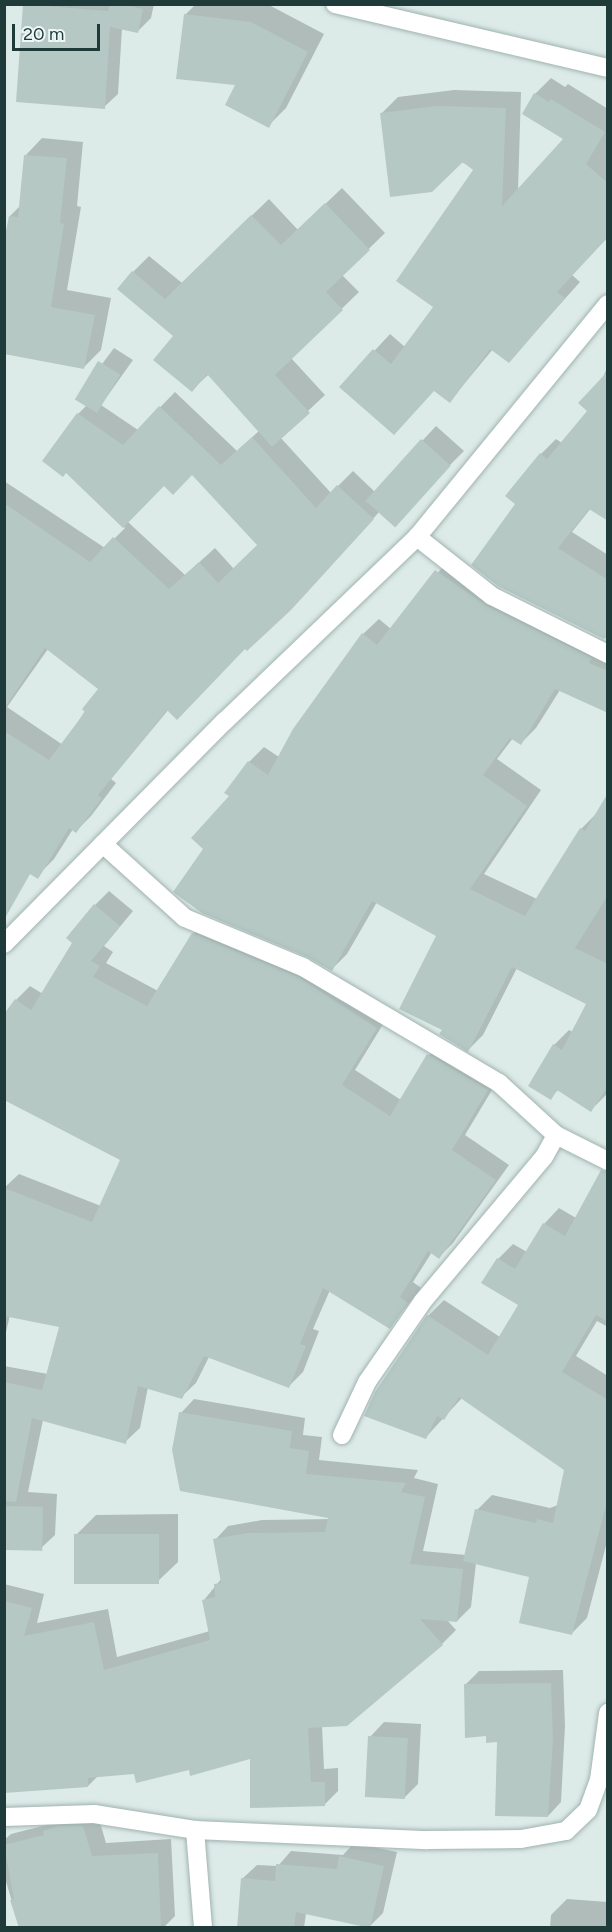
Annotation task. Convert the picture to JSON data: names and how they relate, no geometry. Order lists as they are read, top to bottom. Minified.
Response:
{"scale_bar":"20 m"}
